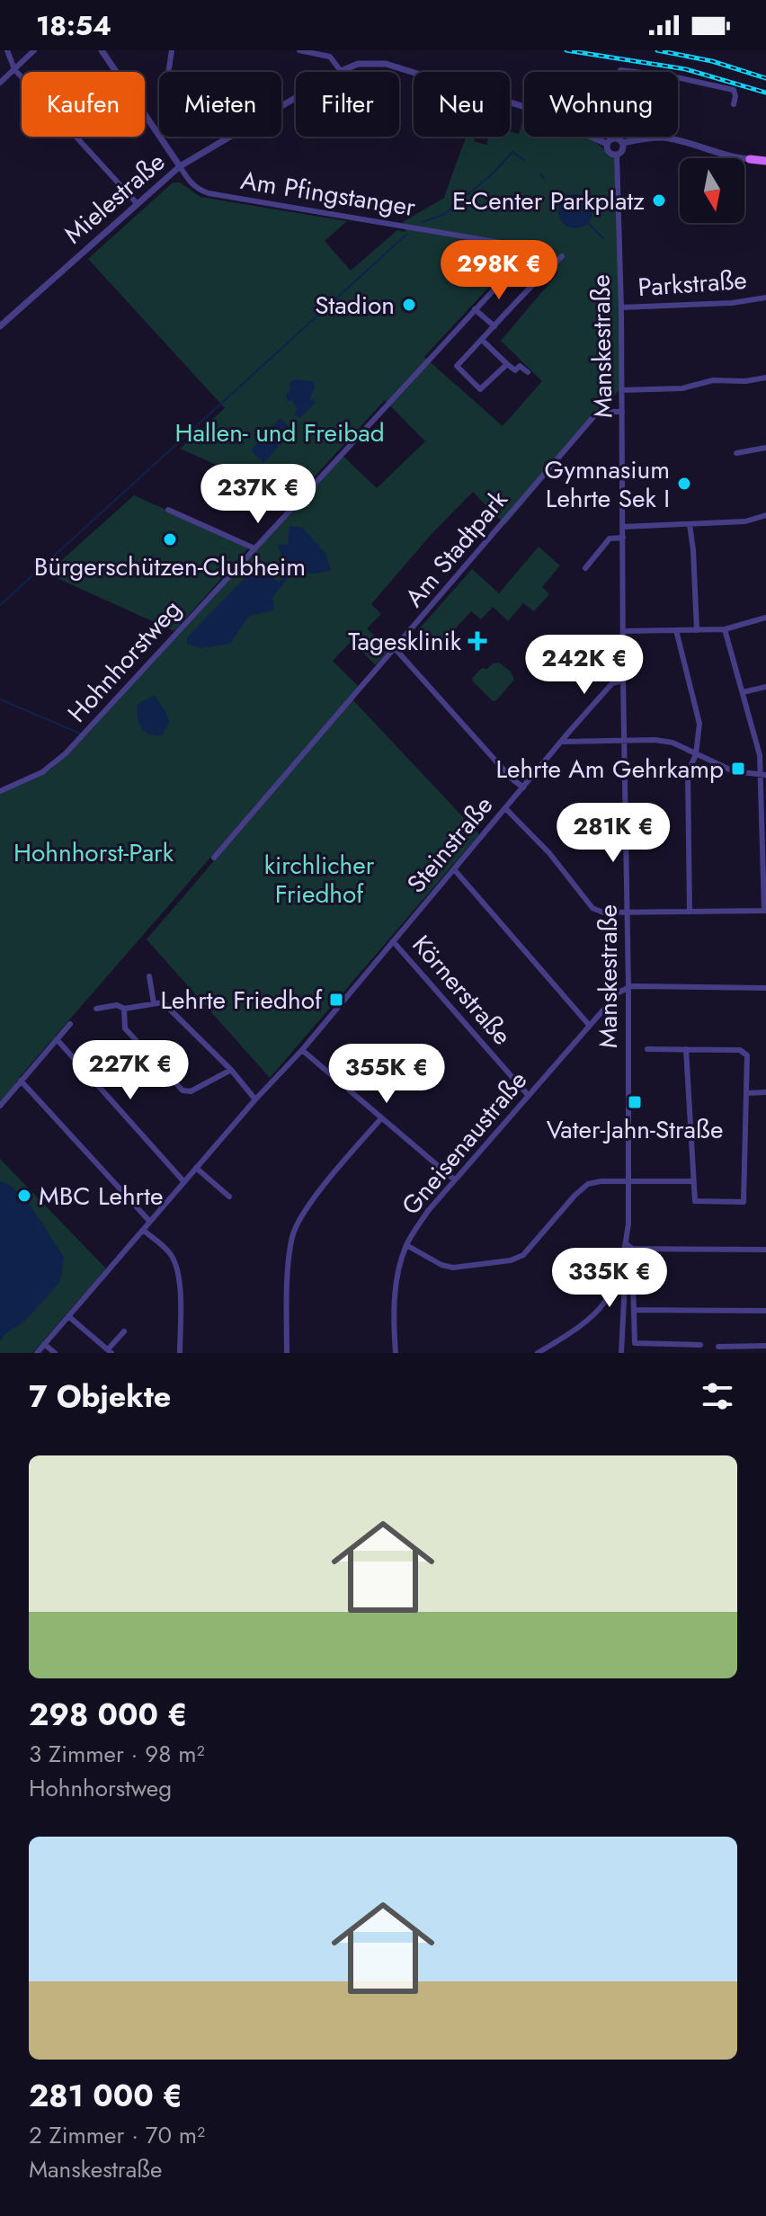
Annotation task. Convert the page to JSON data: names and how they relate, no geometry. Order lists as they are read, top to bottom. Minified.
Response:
{"streets":{"street":["Am Pfingstanger","Mielestraße","Parkstraße","Manskestraße","Am Stadtpark","Hohnhorstweg","Steinstraße","Körnerstraße","Gneisenaustraße"]},"crossings":[["Am Pfingstanger","Mielestraße"],["Am Pfingstanger","Hohnhorstweg"],["Mielestraße","Manskestraße"],["Parkstraße","Manskestraße"],["Manskestraße","Am Stadtpark"],["Manskestraße","Steinstraße"],["Manskestraße","Gneisenaustraße"],["Steinstraße","Körnerstraße"],["Körnerstraße","Gneisenaustraße"]],"parks":["Hallen- und Freibad","Hohnhorst-Park","kirchlicher Friedhof"],"places":{"other":["E-Center Parkplatz","Stadion","Gymnasium Lehrte Sek I","Bürgerschützen-Clubheim","MBC Lehrte"],"health":["Tagesklinik"],"transit":["Lehrte Am Gehrkamp","Lehrte Friedhof","Vater-Jahn-Straße"]},"north":"bottom","page":{"status":"18:54","chip":["Kaufen","Mieten","Filter","Neu","Wohnung"],"price":["298K €","237K €","242K €","281K €","227K €","355K €","335K €"],"heading":"7 Objekte","list":[{"name":"298 000 €","note":"3 Zimmer · 98 m² · Hohnhorstweg"},{"name":"281 000 €","note":"2 Zimmer · 70 m² · Manskestraße"}]}}
